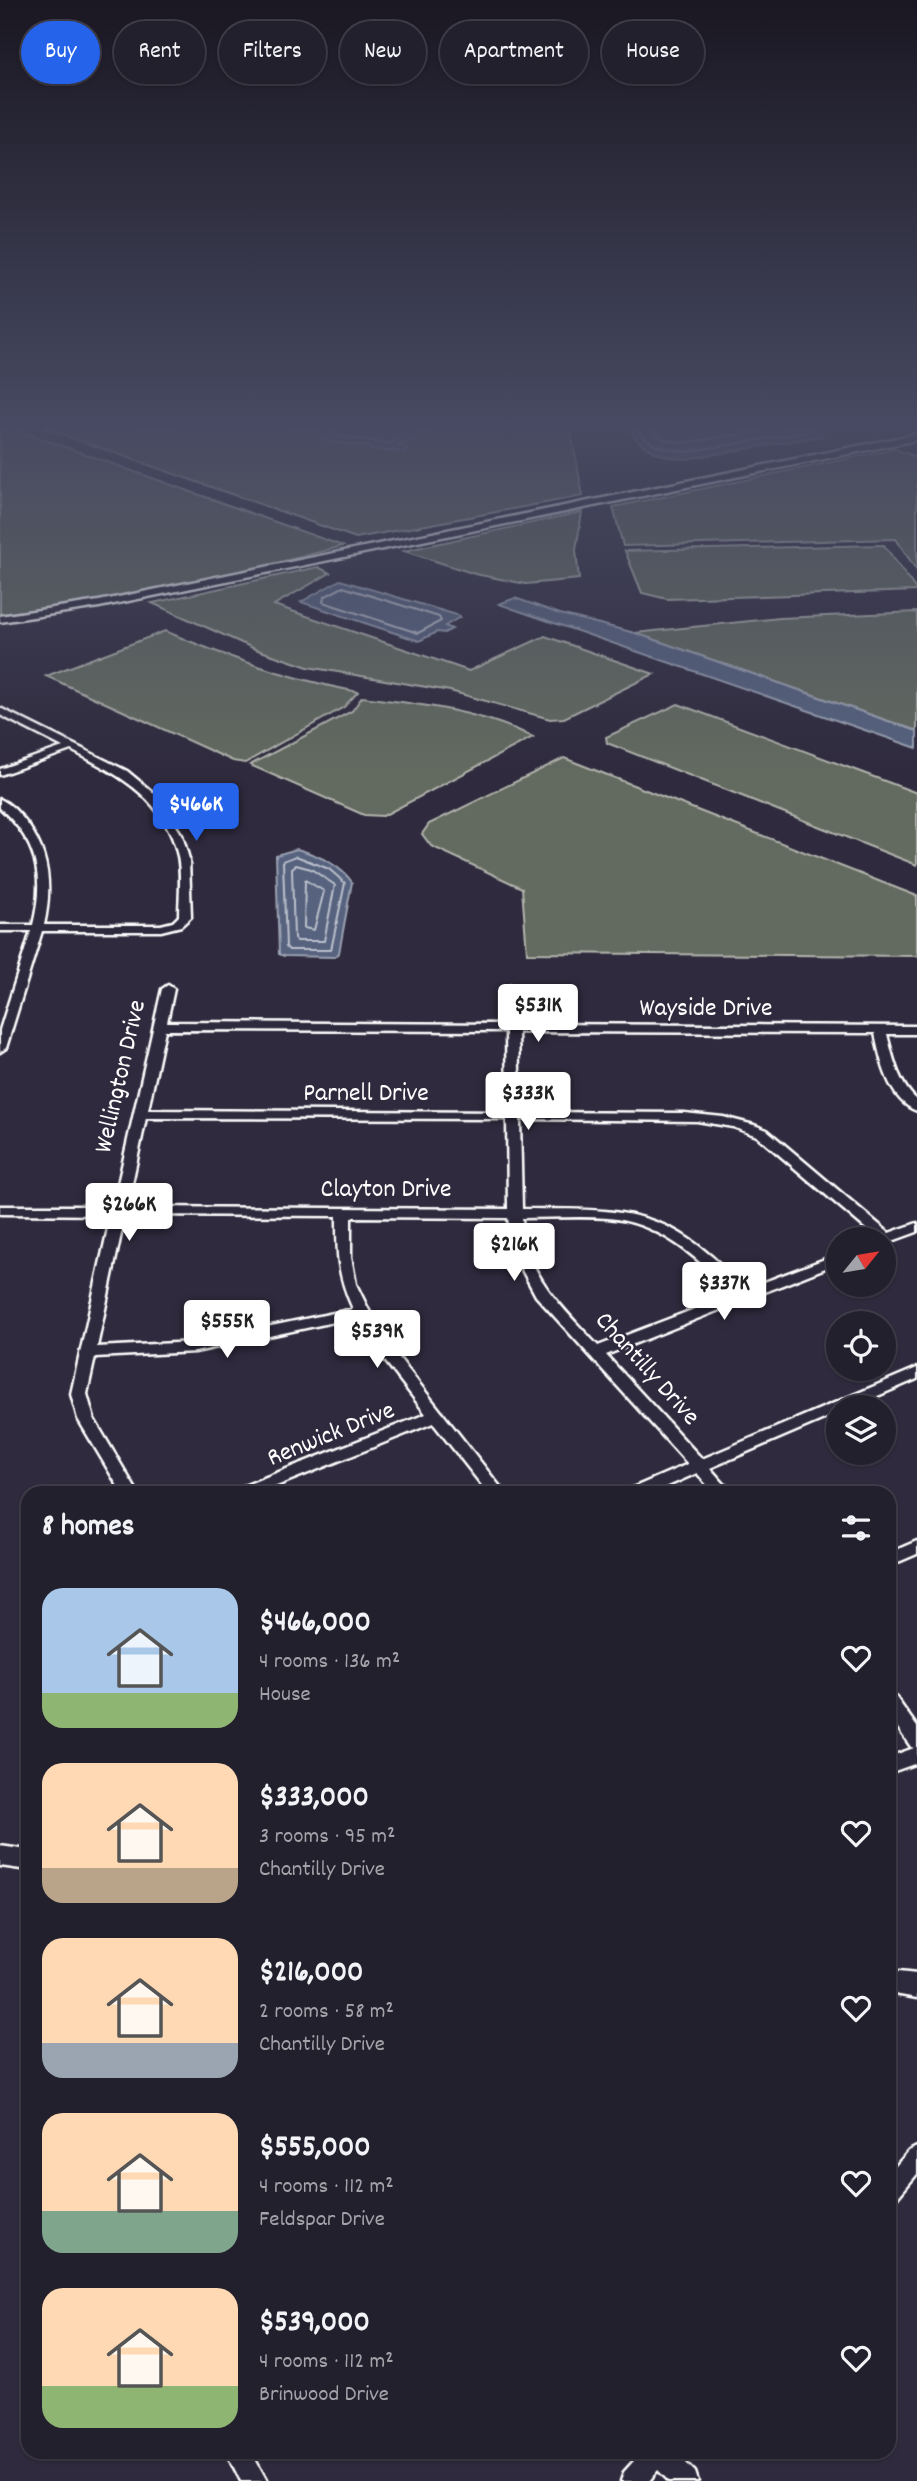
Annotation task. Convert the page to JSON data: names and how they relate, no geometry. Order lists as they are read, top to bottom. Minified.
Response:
{"streets":{"street":["Wayside Drive","Wellington Drive","Parnell Drive","Clayton Drive","Chantilly Drive","Renwick Drive"]},"crossings":[["Wayside Drive","Wellington Drive"],["Wayside Drive","Chantilly Drive"],["Wellington Drive","Parnell Drive"],["Wellington Drive","Clayton Drive"],["Parnell Drive","Chantilly Drive"],["Clayton Drive","Chantilly Drive"]],"north":"top right","page":{"chip":["Buy","Rent","Filters","New","Apartment","House"],"price":["$466K","$531K","$333K","$266K","$216K","$337K","$555K","$539K"],"heading":"8 homes","list":[{"name":"$466,000","note":"4 rooms · 136 m² · House"},{"name":"$333,000","note":"3 rooms · 95 m² · Chantilly Drive"},{"name":"$216,000","note":"2 rooms · 58 m² · Chantilly Drive"},{"name":"$555,000","note":"4 rooms · 112 m² · Feldspar Drive"},{"name":"$539,000","note":"4 rooms · 112 m² · Brinwood Drive"}]}}
